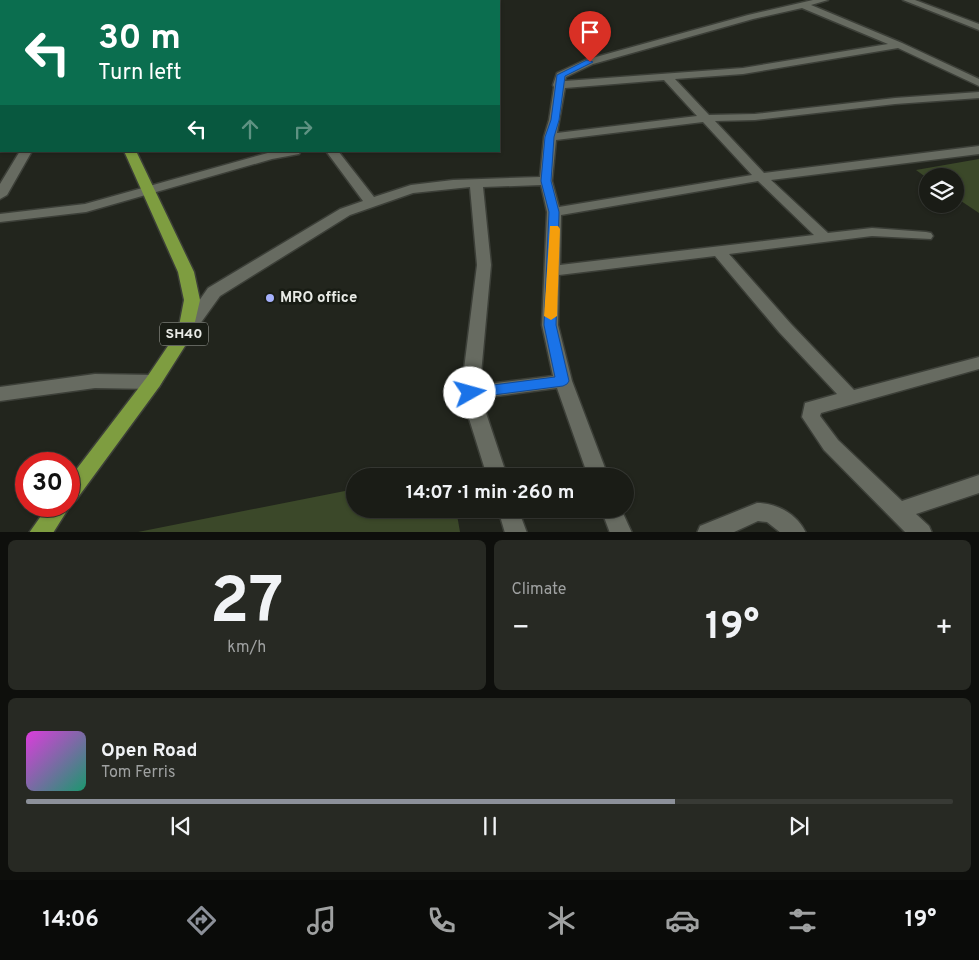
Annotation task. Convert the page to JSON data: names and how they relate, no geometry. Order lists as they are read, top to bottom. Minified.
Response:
{"streets":{"main road":["SH40"]},"places":["MRO office"],"page":{"turn":["30 m","Turn left"],"limit":"30","trip":"14:07 · 1 min · 260 m","tile":[["27","km/h"],"Climate"],"heat":["−","19°","+"],"song":["Open Road","Tom Ferris"],"tabs":["14:06","19°"]}}
